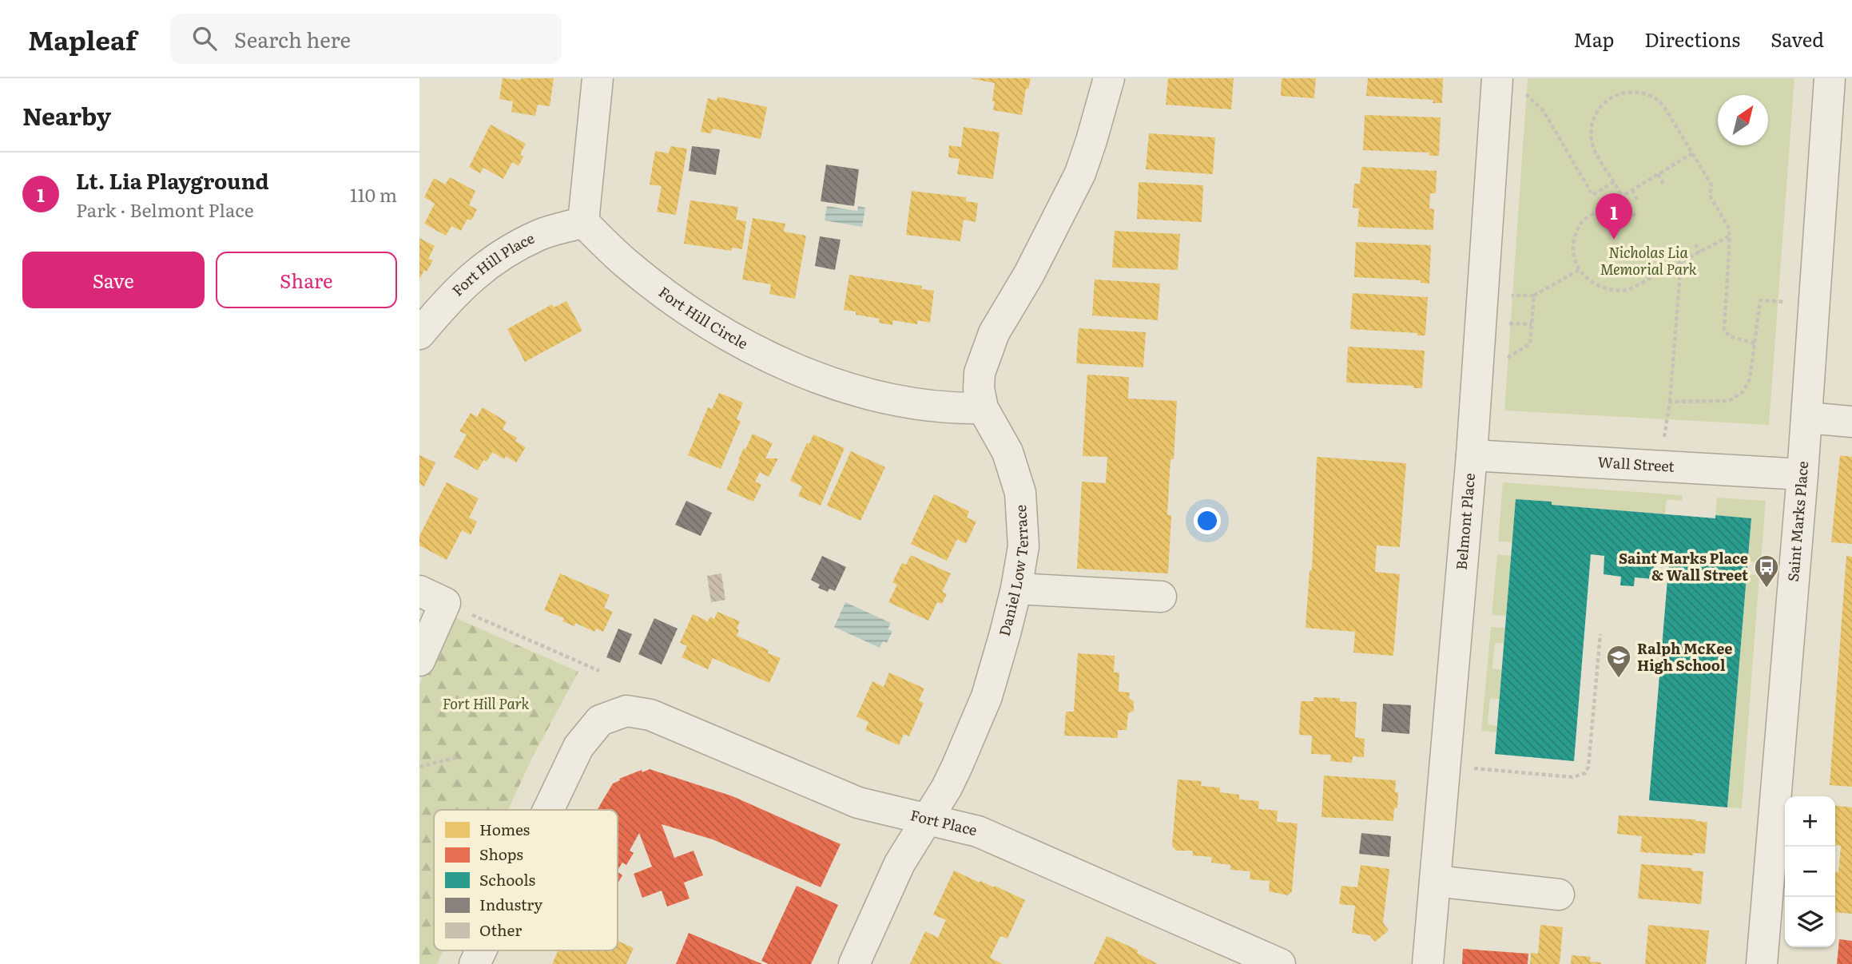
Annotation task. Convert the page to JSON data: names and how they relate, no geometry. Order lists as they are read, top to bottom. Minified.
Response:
{"streets":{"street":["Fort Hill Place","Fort Hill Circle","Wall Street","Belmont Place","Saint Marks Place","Daniel Low Terrace","Fort Place"]},"crossings":[["Fort Hill Place","Fort Hill Circle"],["Fort Hill Circle","Daniel Low Terrace"],["Wall Street","Belmont Place"],["Wall Street","Saint Marks Place"],["Daniel Low Terrace","Fort Place"]],"parks":["Nicholas Lia Memorial Park","Fort Hill Park"],"places":{"bus stop":["Saint Marks Place & Wall Street"],"school or university":["Ralph McKee High School"]},"legend":["Homes","Shops","Schools","Industry","Other"],"north":"top right","page":{"header":"Mapleaf","search":"Search here","nav":["Map","Directions","Saved"],"heading":"Nearby","list":[{"mark":"1","name":"Lt. Lia Playground","note":"Park · Belmont Place","value":"110 m"}],"pins":"1","buttons":["Save","Share"],"map_buttons":["+","−"]}}
